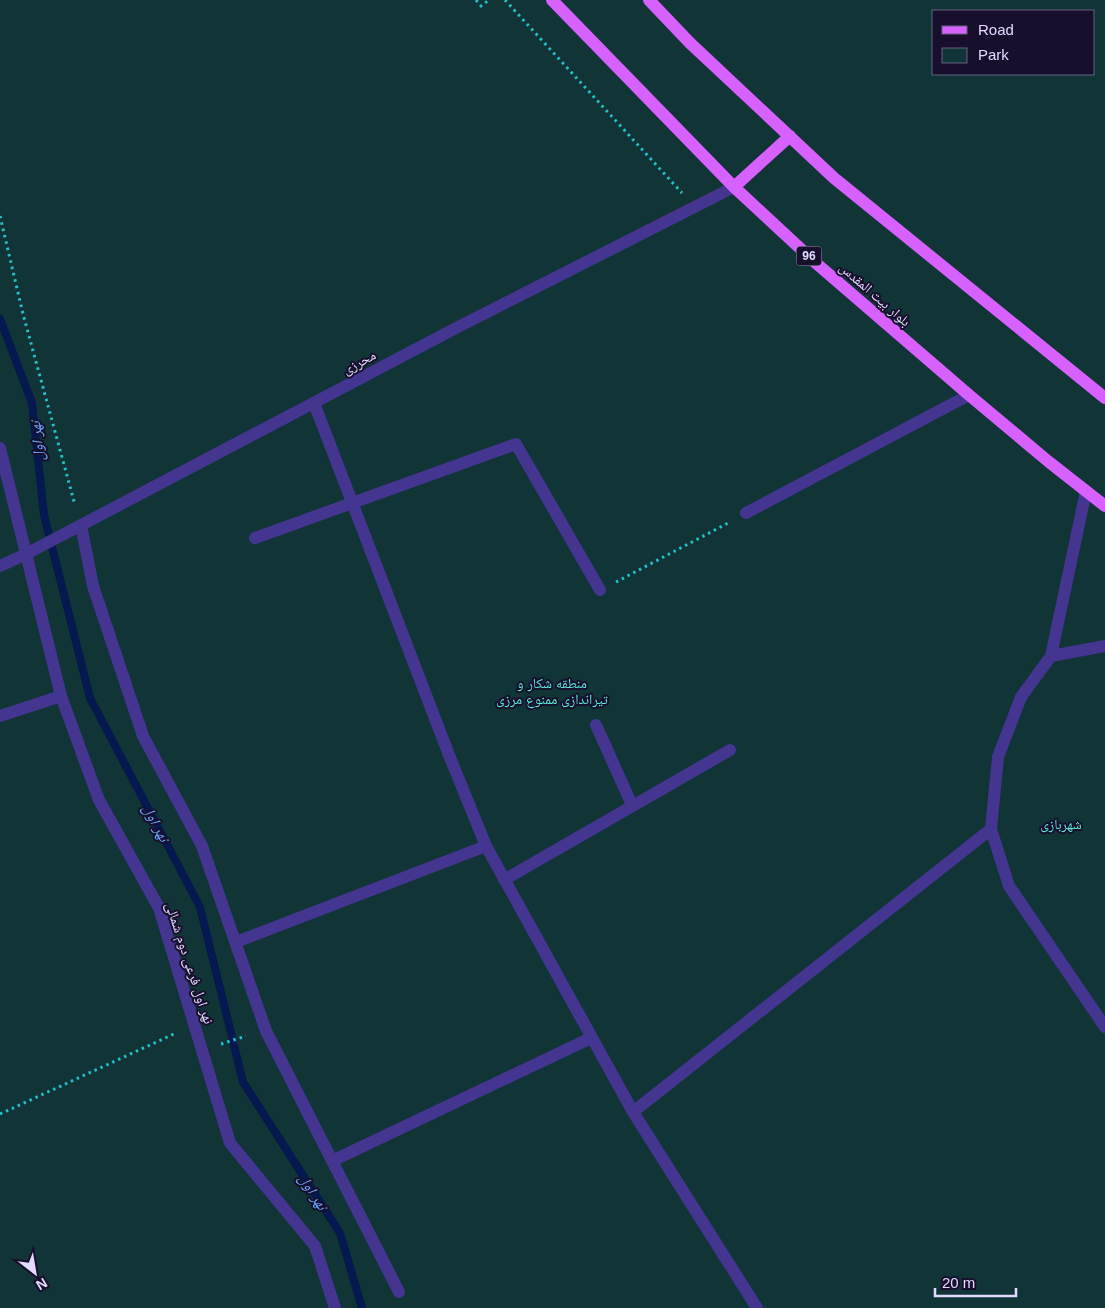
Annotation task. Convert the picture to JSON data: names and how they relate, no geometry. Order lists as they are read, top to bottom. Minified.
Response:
{"streets":{"main road":["96","بلوار بیت المقدس"],"street":["محرزی","نهر اول فرعی دوم شمالی"]},"crossings":[["96","بلوار بیت المقدس"],["بلوار بیت المقدس","محرزی"],["محرزی","نهر اول فرعی دوم شمالی"]],"water":["نهر اول"],"parks":["منطقه شکار و تیراندازی ممنوع مرزی","شهربازی"],"legend":["Road","Park"],"scale_bar":"20 m","north":"bottom right"}
